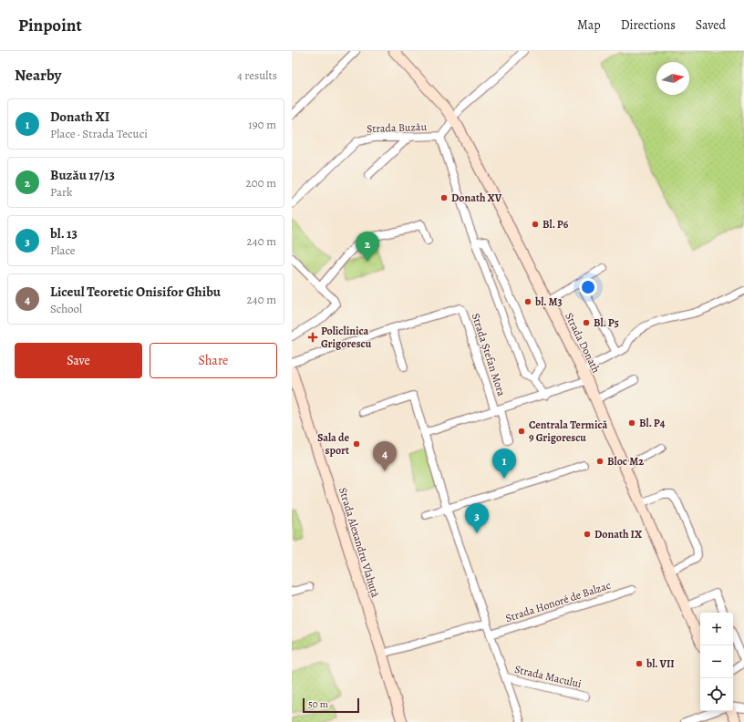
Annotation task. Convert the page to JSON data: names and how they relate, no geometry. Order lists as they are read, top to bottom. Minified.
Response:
{"streets":{"main road":["Strada Donath","Strada Alexandru Vlahuță"],"street":["Strada Buzău","Strada Ștefan Mora","Strada Honoré de Balzac","Strada Macului"]},"crossings":[["Strada Buzău","Strada Donath"]],"places":{"other":["Donath XV","Bl. P6","bl. M3","Bl. P5","Bl. P4","Centrala Termică 9 Grigorescu","Sala de sport","Bloc M2","Donath IX","bl. VII"],"health":["Policlinica Grigorescu"]},"scale_bar":"50 m","north":"right","page":{"header":"Pinpoint","nav":["Map","Directions","Saved"],"heading":["Nearby","4 results"],"list":[{"mark":"1","name":"Donath XI","note":"Place · Strada Tecuci","value":"190 m"},{"mark":"2","name":"Buzău 17/13","note":"Park","value":"200 m"},{"mark":"3","name":"bl. 13","note":"Place","value":"240 m"},{"mark":"4","name":"Liceul Teoretic Onisifor Ghibu","note":"School","value":"240 m"}],"pins":["2","4","1","3"],"buttons":["Save","Share"],"map_buttons":["+","−"],"scale":"50 m"}}
